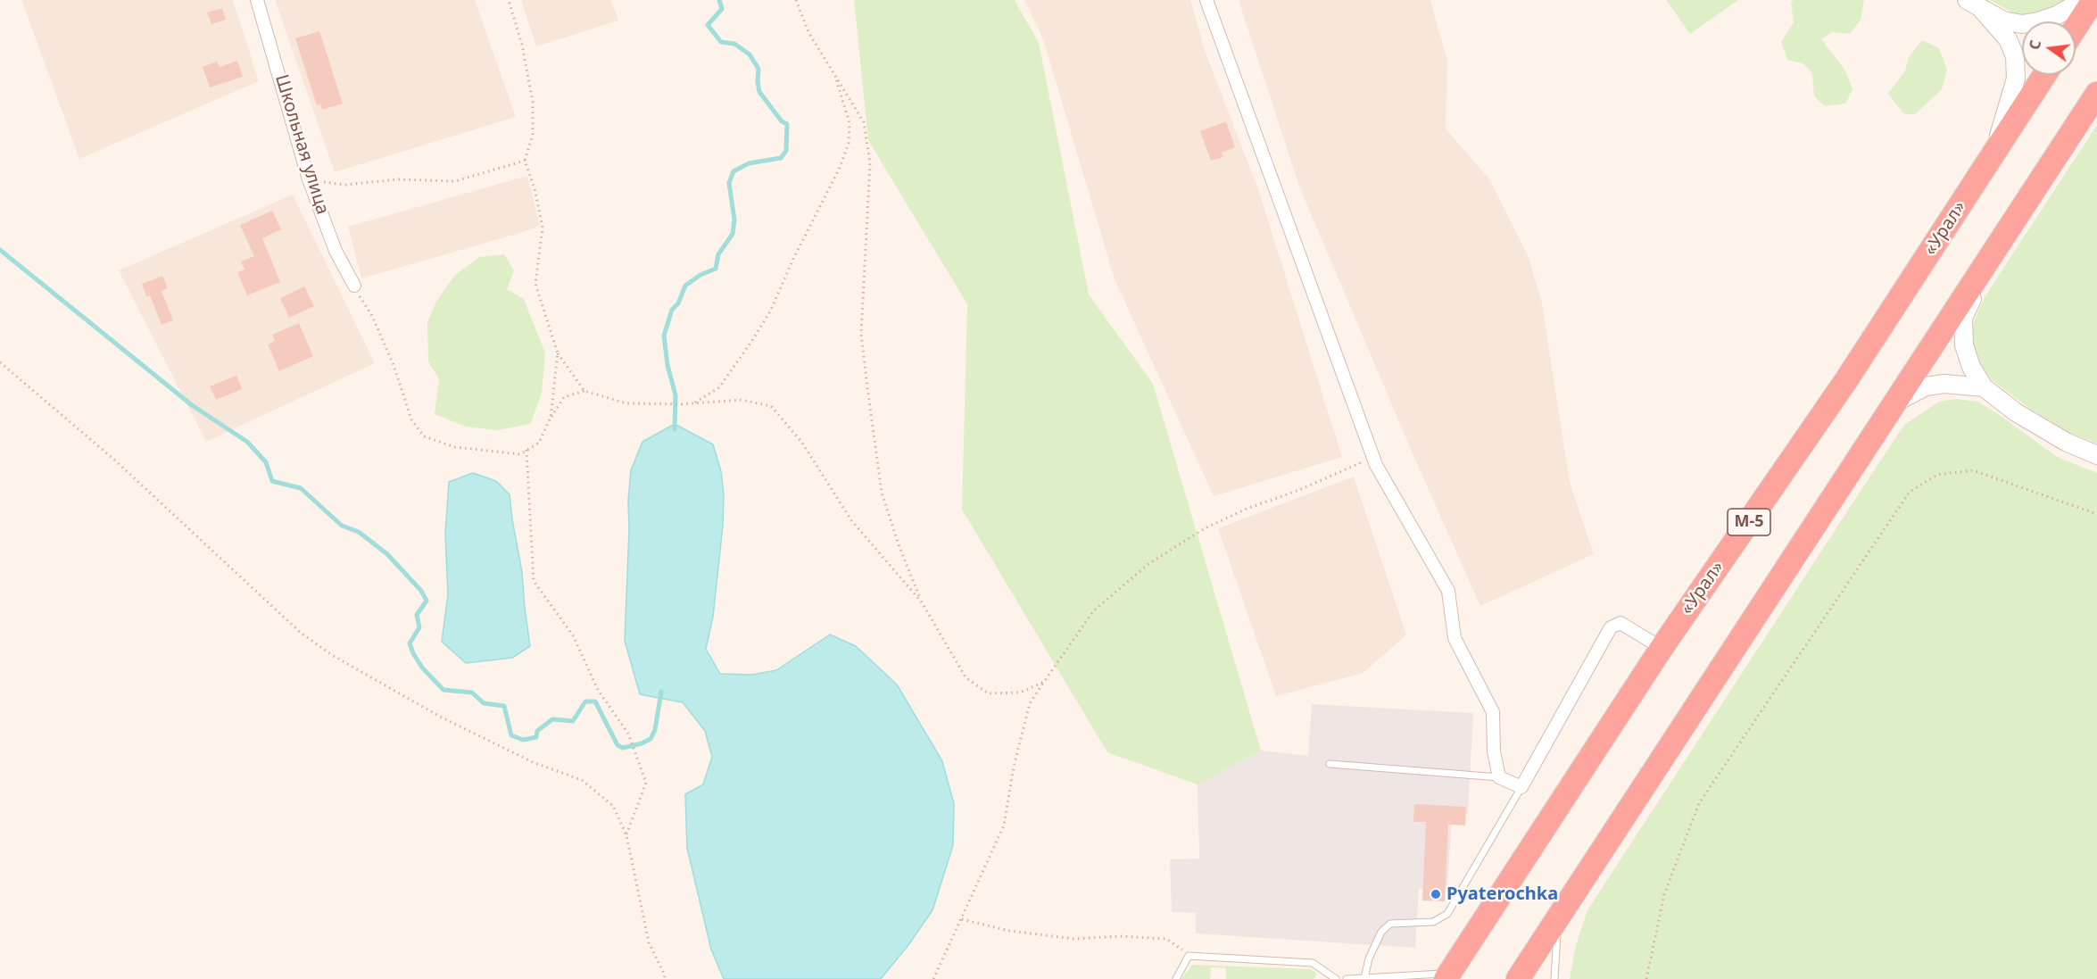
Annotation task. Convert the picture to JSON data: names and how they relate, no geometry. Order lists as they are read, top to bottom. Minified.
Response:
{"streets":{"highway":["«Урал»","М-5"],"street":["Школьная улица"]},"places":["Pyaterochka"],"north":"left"}
